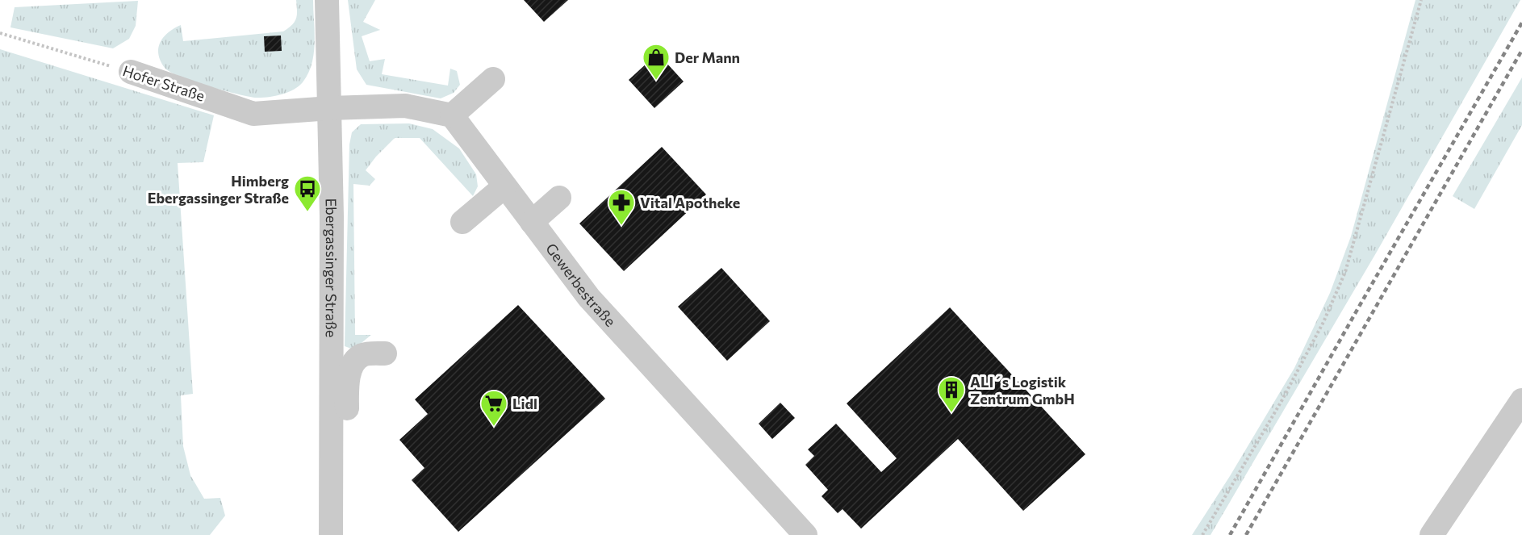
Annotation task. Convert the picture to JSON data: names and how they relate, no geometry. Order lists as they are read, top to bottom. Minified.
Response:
{"streets":{"street":["Hofer Straße","Ebergassinger Straße","Gewerbestraße"]},"crossings":[["Hofer Straße","Ebergassinger Straße"]],"places":{"shop":["Der Mann"],"bus stop":["Himberg Ebergassinger Straße"],"pharmacy":["Vital Apotheke"],"building":["ALI´s Logistik Zentrum GmbH"],"supermarket":["Lidl"]}}
